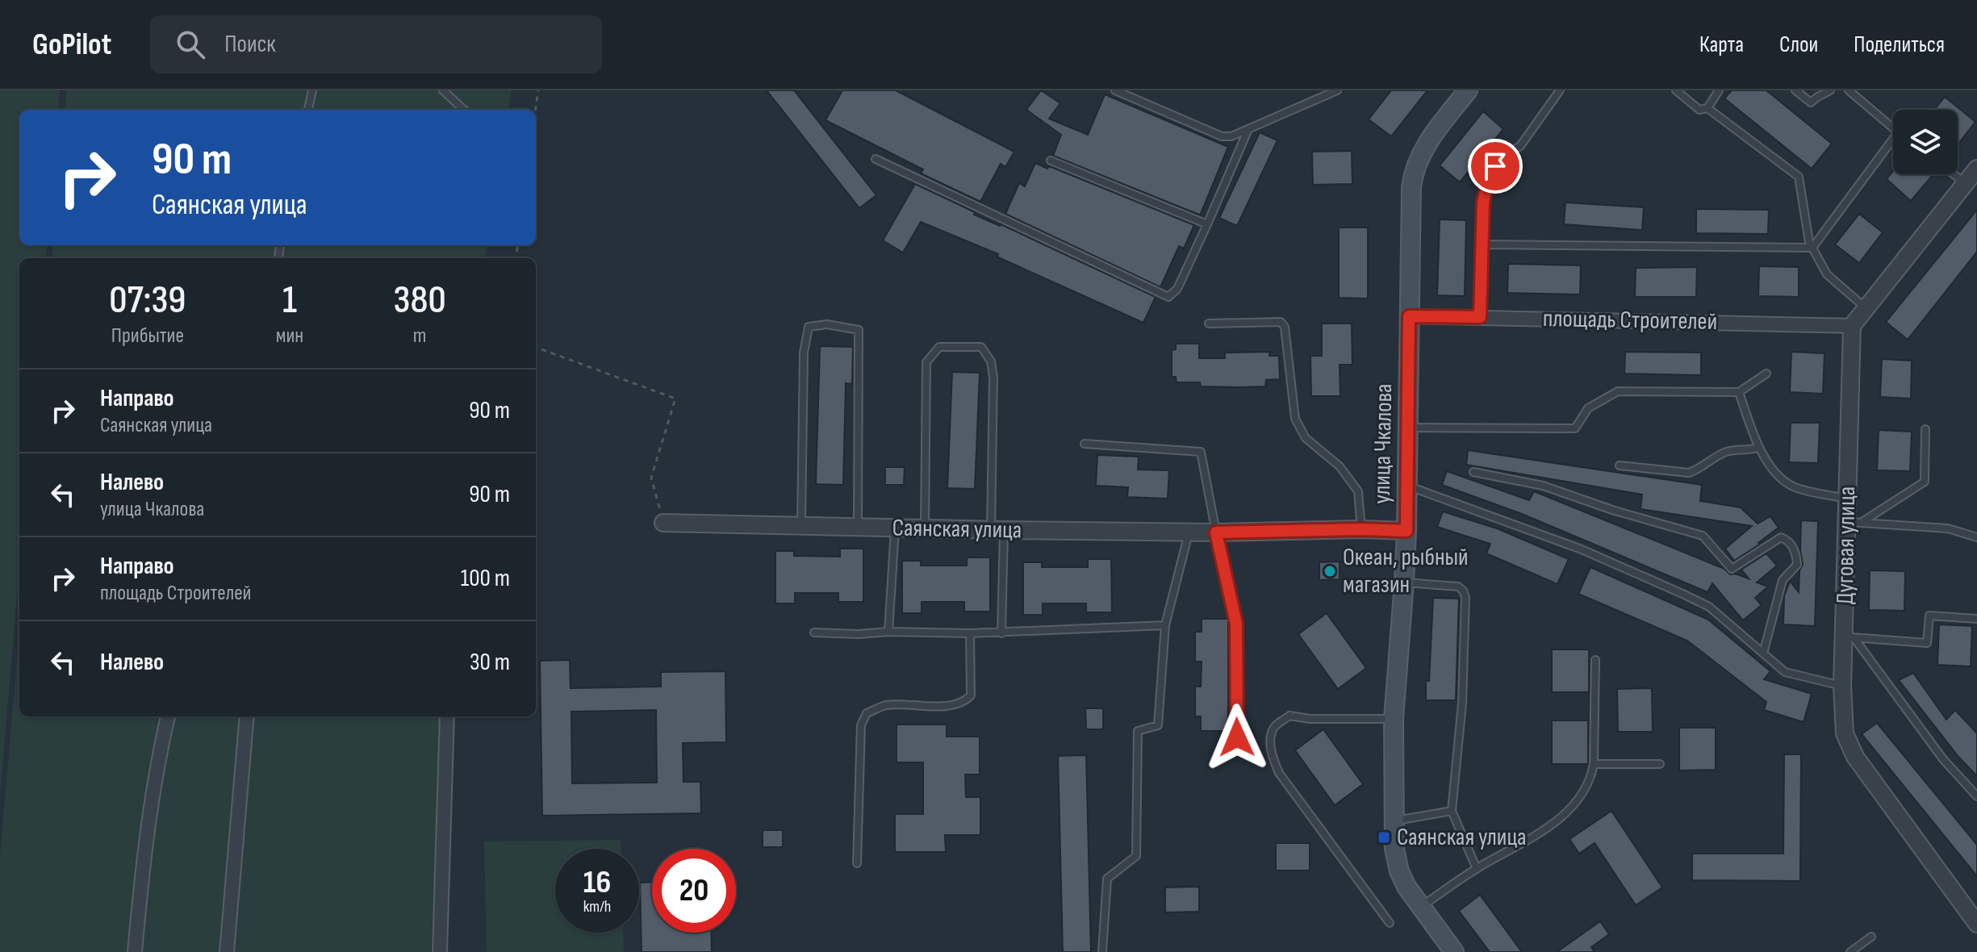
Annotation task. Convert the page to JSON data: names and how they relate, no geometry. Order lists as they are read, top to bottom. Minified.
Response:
{"streets":{"main road":["улица Чкалова"],"street":["площадь Строителей","Саянская улица","Дуговая улица"]},"crossings":[["площадь Строителей","улица Чкалова"],["площадь Строителей","Дуговая улица"],["улица Чкалова","Саянская улица"]],"places":{"other":["Океан, рыбный магазин"],"transit":["Саянская улица"]},"page":{"header":"GoPilot","search":"Поиск","nav":["Карта","Слои","Поделиться"],"turn":["90 m","Саянская улица"],"eta":["07:39","Прибытие","1","мин","380","m"],"list":[{"name":"Направо","note":"Саянская улица","value":"90 m"},{"name":"Налево","note":"улица Чкалова","value":"90 m"},{"name":"Направо","note":"площадь Строителей","value":"100 m"},{"name":"Налево","value":"30 m"}],"speed":"16 km/h","limit":"20"}}
